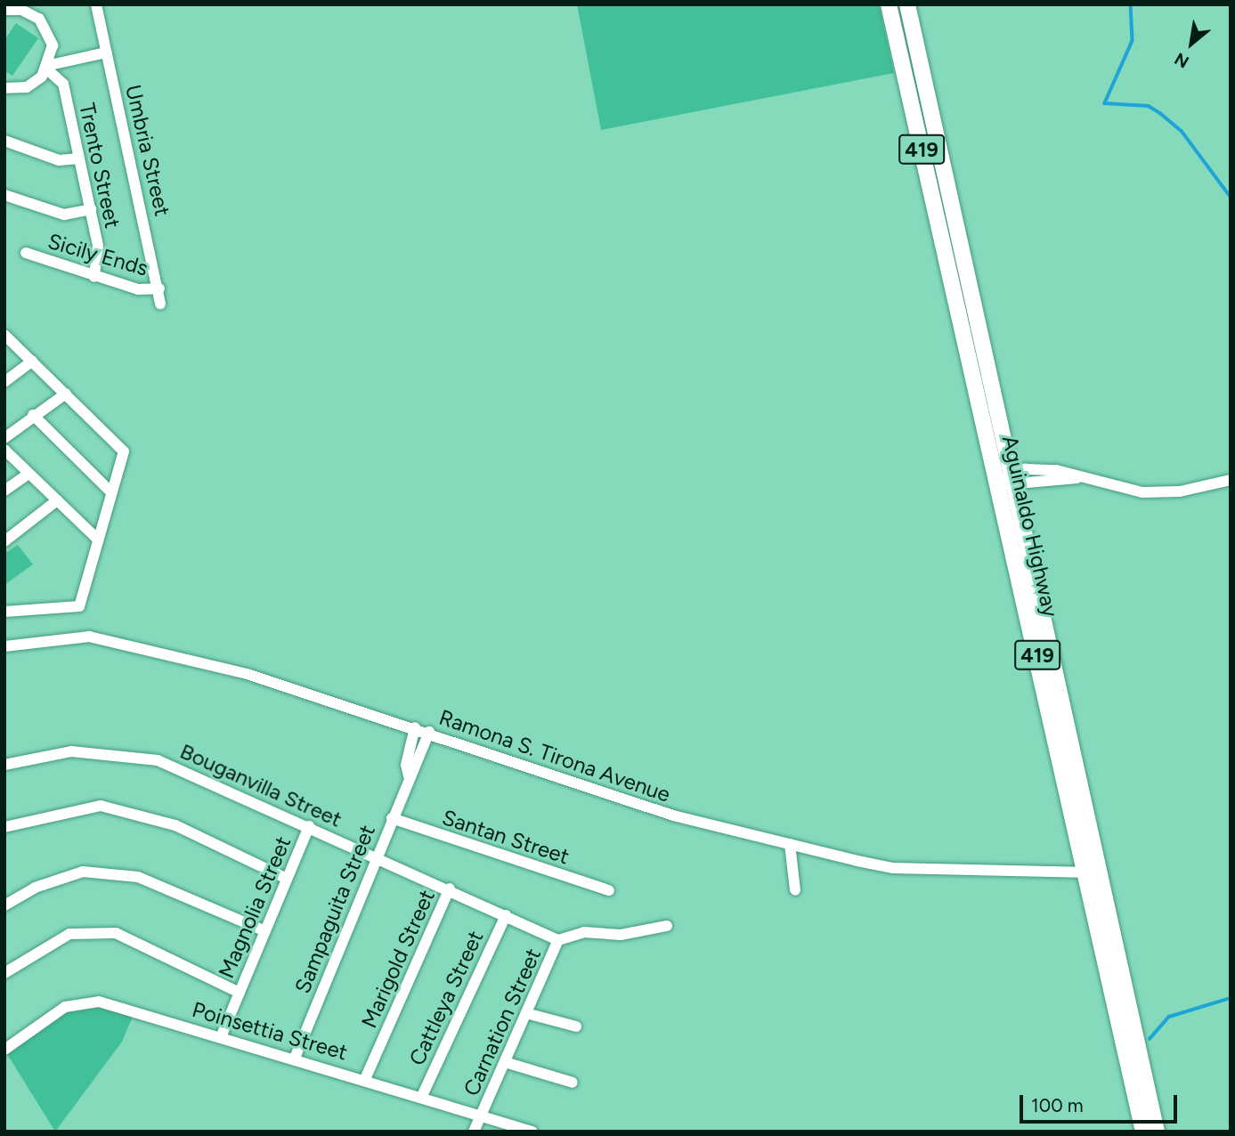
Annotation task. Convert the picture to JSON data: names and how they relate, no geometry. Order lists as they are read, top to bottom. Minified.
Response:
{"streets":{"highway":["419","Aguinaldo Highway"],"street":["Umbria Street","Trento Street","Sicily Ends","Ramona S. Tirona Avenue","Bouganvilla Street","Santan Street","Magnolia Street","Sampaguita Street","Marigold Street","Cattleya Street","Carnation Street","Poinsettia Street"]},"crossings":[["Umbria Street","Sicily Ends"],["Trento Street","Sicily Ends"],["Aguinaldo Highway","Ramona S. Tirona Avenue"],["Ramona S. Tirona Avenue","Sampaguita Street"],["Bouganvilla Street","Magnolia Street"],["Bouganvilla Street","Sampaguita Street"],["Bouganvilla Street","Marigold Street"],["Bouganvilla Street","Cattleya Street"],["Bouganvilla Street","Carnation Street"],["Santan Street","Sampaguita Street"],["Magnolia Street","Poinsettia Street"],["Sampaguita Street","Poinsettia Street"],["Marigold Street","Poinsettia Street"],["Cattleya Street","Poinsettia Street"],["Carnation Street","Poinsettia Street"]],"scale_bar":"100 m","north":"bottom left"}
